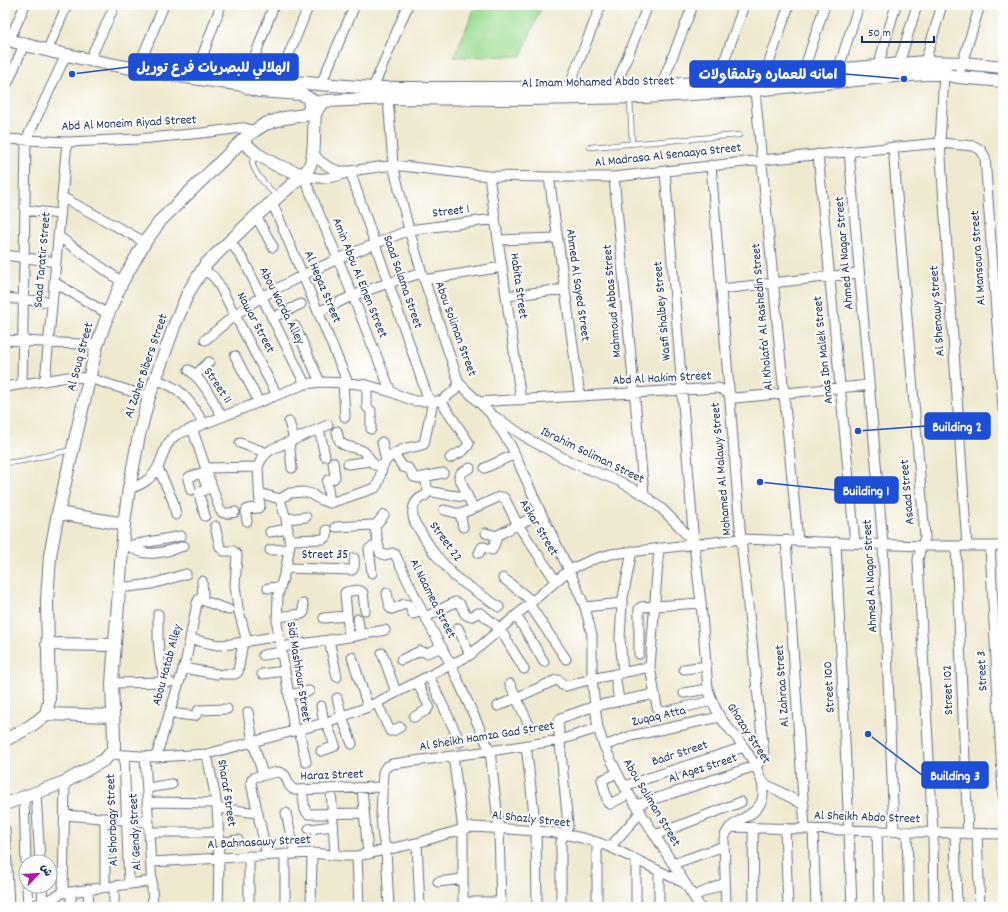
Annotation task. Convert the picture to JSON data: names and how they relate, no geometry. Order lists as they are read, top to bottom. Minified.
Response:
{"streets":{"main road":["Al Imam Mohamed Abdo Street","Al Souq Street","Al Zaher Bibers Street"],"street":["Abd Al Moneim Riyad Street","Al Madrasa Al Senaaya Street","Street 1","Ahmed Al Nagar Street","Al Mansoura Street","Saad Taratir Street","Amin Abou Al Einen Street","Saad Salama Street","Ahmed Al Sayed Street","Habita Street","Al Hegaz Street","Mahmoud Abbas Street","Abou Warda Alley","Wasfi Shalbey Street","Al Shenawy Street","Al Kholafa' Al Rashedin Street","Nawar Street","Abou Soliman Street","Anas Ibn Malek Street","Abd Al Hakim Street","Street 11","Ibrahim Soliman Street","Mohamed Al Malawy Street","Asaad Street","Askar Street","Street 22","Street 35","Al Naamea Street","Abou Hatab Alley","Street 3","Sidi Mashhour Street","Al Zahraa Street","Street 100","Street 102","Zuqaq Atta","Ghozay Street","Al Sheikh Hamza Gad Street","Badr Street","Al Agez Street","Haraz Street","Sharaf Street","Al Sheikh Abdo Street","Al Shorbagy Street","Al Shazly Street","Al Gendy Street","Al Bahnasawy Street"]},"crossings":[["Al Imam Mohamed Abdo Street","Al Madrasa Al Senaaya Street"],["Al Imam Mohamed Abdo Street","Saad Salama Street"],["Al Imam Mohamed Abdo Street","Al Shenawy Street"],["Al Imam Mohamed Abdo Street","Al Kholafa' Al Rashedin Street"],["Al Imam Mohamed Abdo Street","Abou Soliman Street"],["Al Imam Mohamed Abdo Street","Al Zaher Bibers Street"],["Abd Al Moneim Riyad Street","Saad Taratir Street"],["Abd Al Moneim Riyad Street","Al Souq Street"],["Al Madrasa Al Senaaya Street","Ahmed Al Nagar Street"],["Al Madrasa Al Senaaya Street","Al Mansoura Street"],["Al Madrasa Al Senaaya Street","Amin Abou Al Einen Street"],["Al Madrasa Al Senaaya Street","Saad Salama Street"],["Al Madrasa Al Senaaya Street","Ahmed Al Sayed Street"],["Al Madrasa Al Senaaya Street","Habita Street"],["Al Madrasa Al Senaaya Street","Mahmoud Abbas Street"],["Al Madrasa Al Senaaya Street","Wasfi Shalbey Street"],["Al Madrasa Al Senaaya Street","Al Shenawy Street"],["Al Madrasa Al Senaaya Street","Al Kholafa' Al Rashedin Street"],["Al Madrasa Al Senaaya Street","Abou Soliman Street"],["Al Madrasa Al Senaaya Street","Anas Ibn Malek Street"],["Al Madrasa Al Senaaya Street","Al Zaher Bibers Street"],["Al Madrasa Al Senaaya Street","Mohamed Al Malawy Street"],["Al Madrasa Al Senaaya Street","Asaad Street"],["Street 1","Amin Abou Al Einen Street"],["Street 1","Saad Salama Street"],["Street 1","Habita Street"],["Street 1","Al Hegaz Street"],["Street 1","Abou Warda Alley"],["Street 1","Nawar Street"],["Street 1","Abou Soliman Street"],["Ahmed Al Nagar Street","Abd Al Hakim Street"],["Ahmed Al Nagar Street","Al Sheikh Abdo Street"],["Al Mansoura Street","Al Shenawy Street"],["Amin Abou Al Einen Street","Al Zaher Bibers Street"],["Saad Salama Street","Abou Soliman Street"],["Saad Salama Street","Al Zaher Bibers Street"],["Ahmed Al Sayed Street","Abd Al Hakim Street"],["Habita Street","Abd Al Hakim Street"],["Al Hegaz Street","Al Zaher Bibers Street"],["Mahmoud Abbas Street","Abd Al Hakim Street"],["Mahmoud Abbas Street","Ibrahim Soliman Street"],["Abou Warda Alley","Al Zaher Bibers Street"],["Wasfi Shalbey Street","Abd Al Hakim Street"],["Wasfi Shalbey Street","Ibrahim Soliman Street"],["Wasfi Shalbey Street","Ghozay Street"],["Al Kholafa' Al Rashedin Street","Abd Al Hakim Street"],["Nawar Street","Al Zaher Bibers Street"],["Abou Soliman Street","Al Zaher Bibers Street"],["Abou Soliman Street","Abd Al Hakim Street"],["Abou Soliman Street","Ibrahim Soliman Street"],["Abou Soliman Street","Zuqaq Atta"],["Abou Soliman Street","Al Sheikh Hamza Gad Street"],["Abou Soliman Street","Badr Street"],["Abou Soliman Street","Al Agez Street"],["Abou Soliman Street","Al Shazly Street"],["Anas Ibn Malek Street","Abd Al Hakim Street"],["Abd Al Hakim Street","Mohamed Al Malawy Street"],["Ibrahim Soliman Street","Ghozay Street"],["Mohamed Al Malawy Street","Ghozay Street"],["Mohamed Al Malawy Street","Al Agez Street"],["Asaad Street","Al Sheikh Abdo Street"],["Street 35","Sidi Mashhour Street"],["Al Naamea Street","Al Sheikh Hamza Gad Street"],["Al Naamea Street","Al Shazly Street"],["Al Zahraa Street","Al Sheikh Abdo Street"],["Street 100","Al Sheikh Abdo Street"],["Street 102","Al Sheikh Abdo Street"],["Zuqaq Atta","Ghozay Street"],["Ghozay Street","Badr Street"],["Ghozay Street","Al Agez Street"],["Ghozay Street","Al Sheikh Abdo Street"],["Al Sheikh Hamza Gad Street","Haraz Street"],["Sharaf Street","Al Bahnasawy Street"],["Al Shazly Street","Al Bahnasawy Street"],["Al Gendy Street","Al Bahnasawy Street"]],"places":["الهلالي للبصريات فرع توريل","امانه للعماره وتلمقاولات","Building 2","Building 1","Building 3"],"scale_bar":"50 m","north":"top right"}
